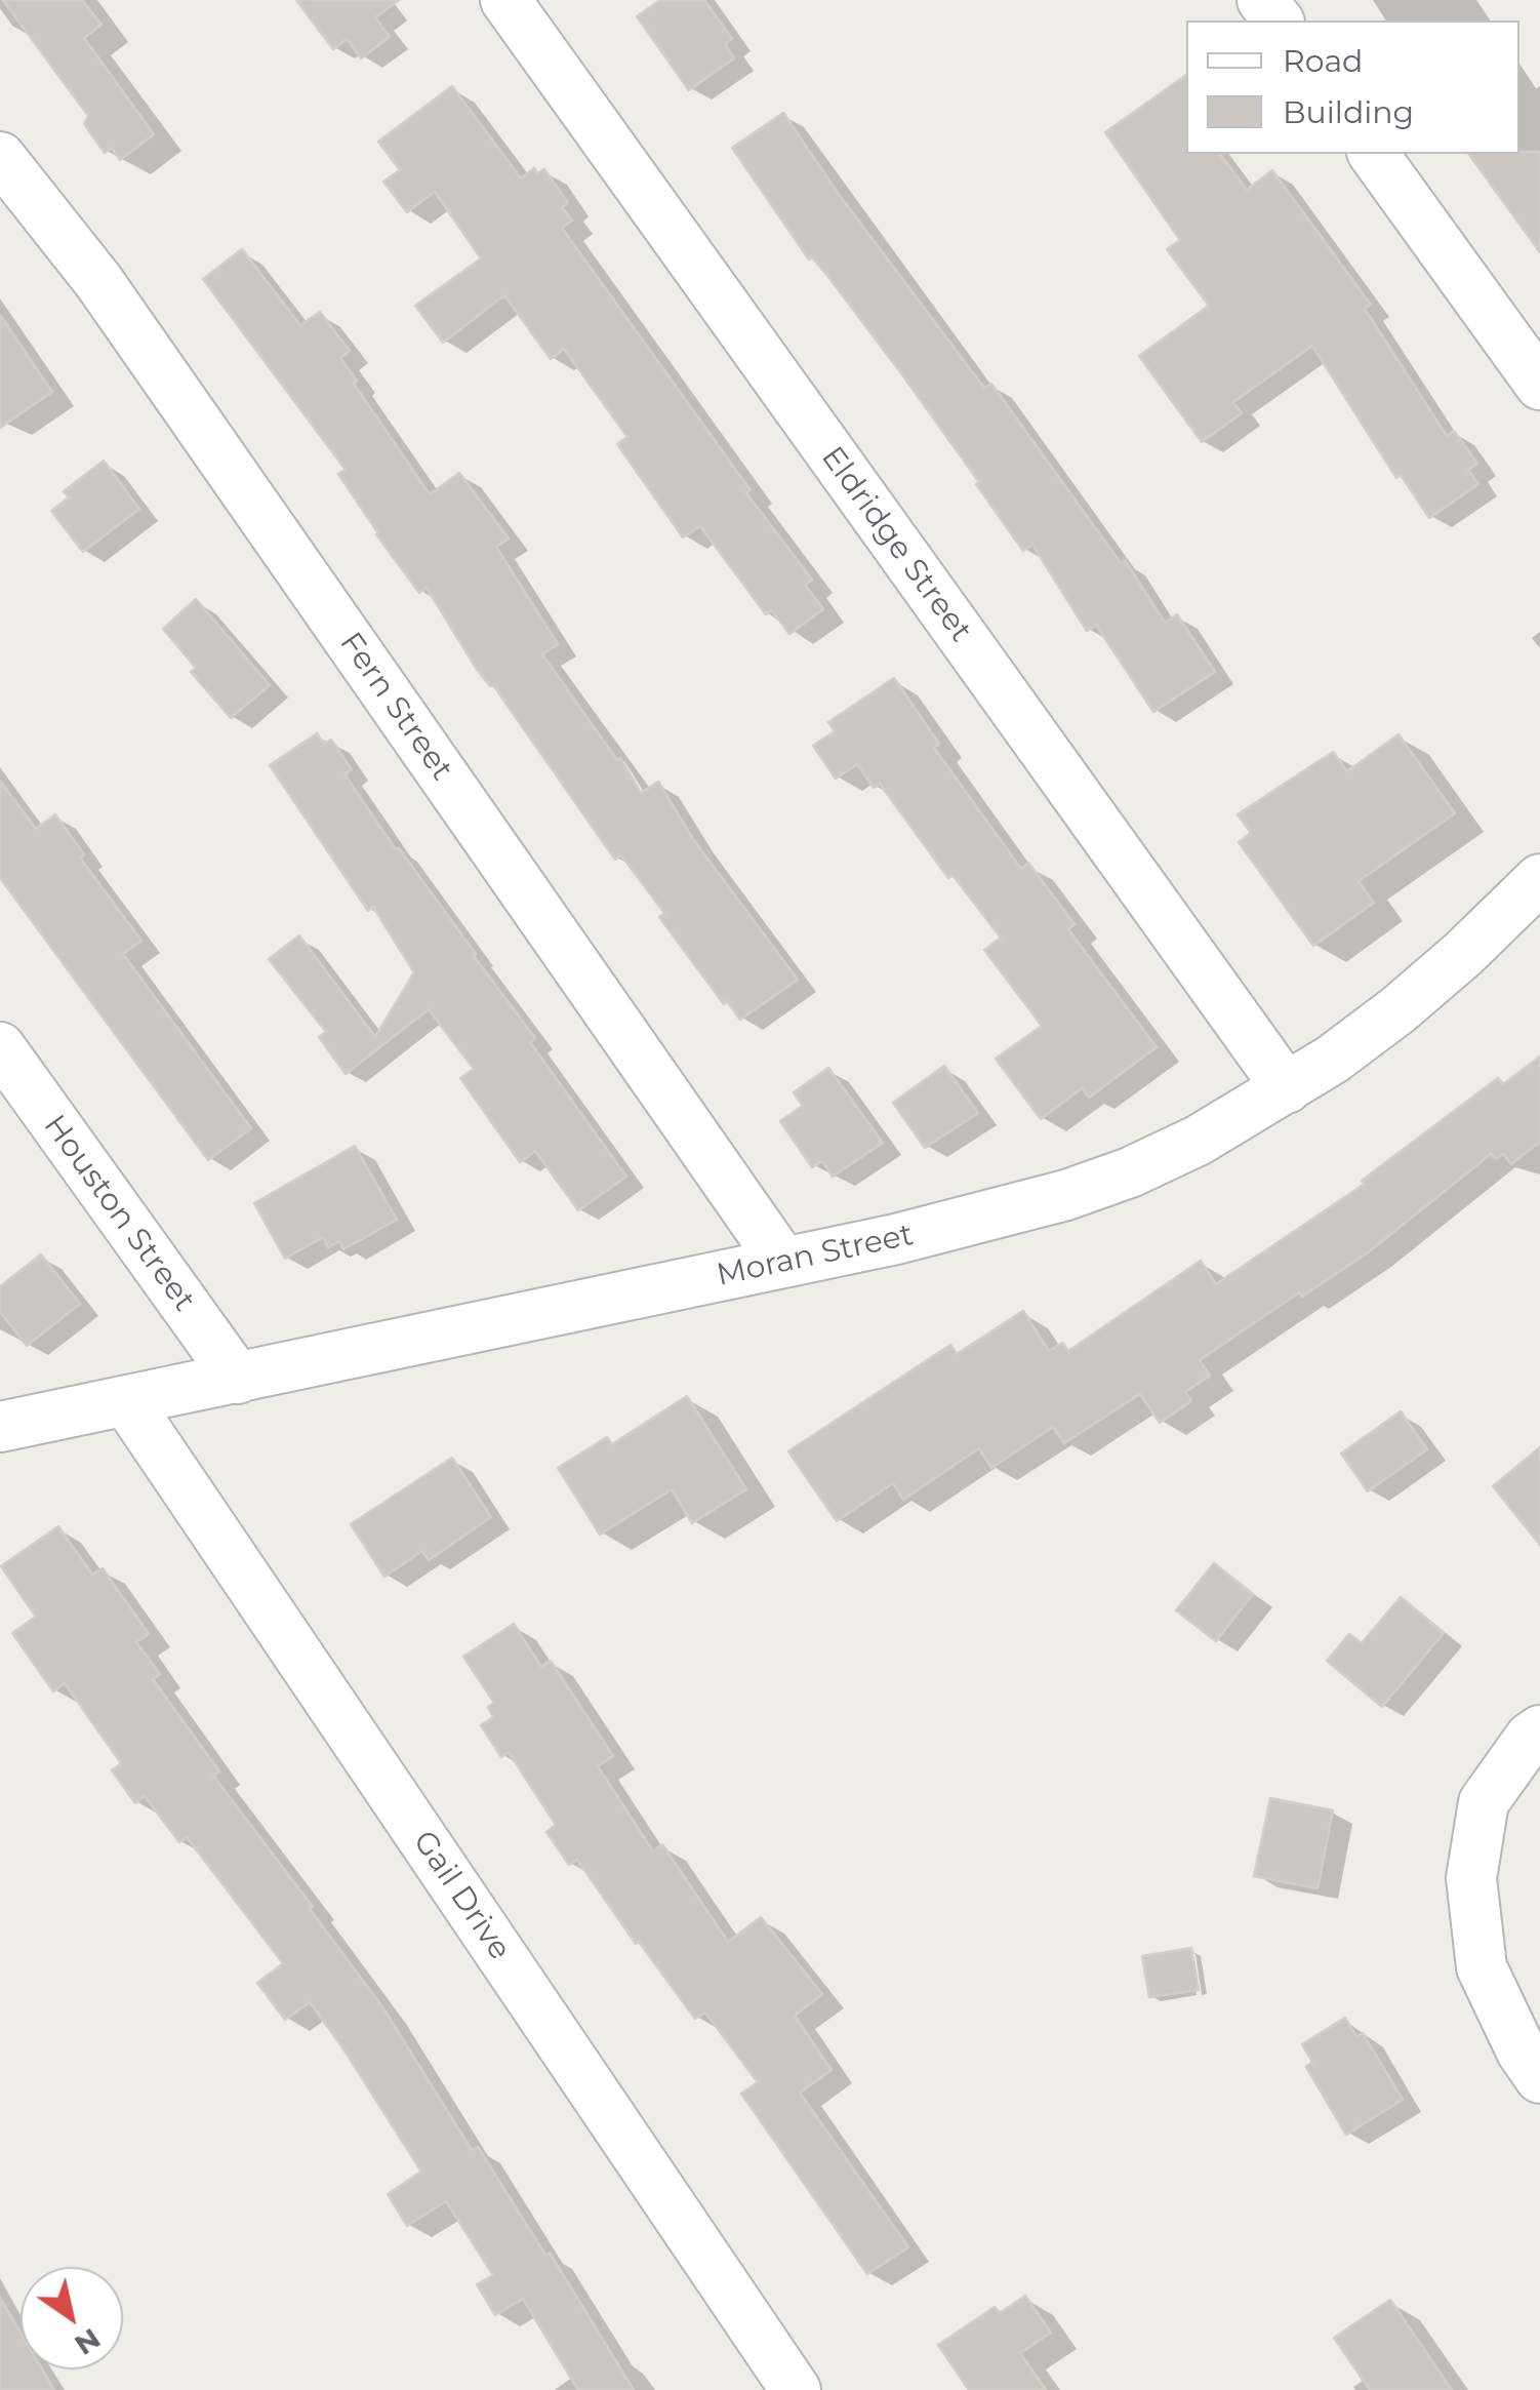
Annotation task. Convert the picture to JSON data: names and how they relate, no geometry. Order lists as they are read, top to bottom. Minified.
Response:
{"streets":{"street":["Eldridge Street","Fern Street","Houston Street","Moran Street","Gail Drive"]},"crossings":[["Eldridge Street","Moran Street"],["Fern Street","Moran Street"],["Houston Street","Moran Street"],["Moran Street","Gail Drive"]],"legend":["Road","Building"],"north":"bottom right"}
